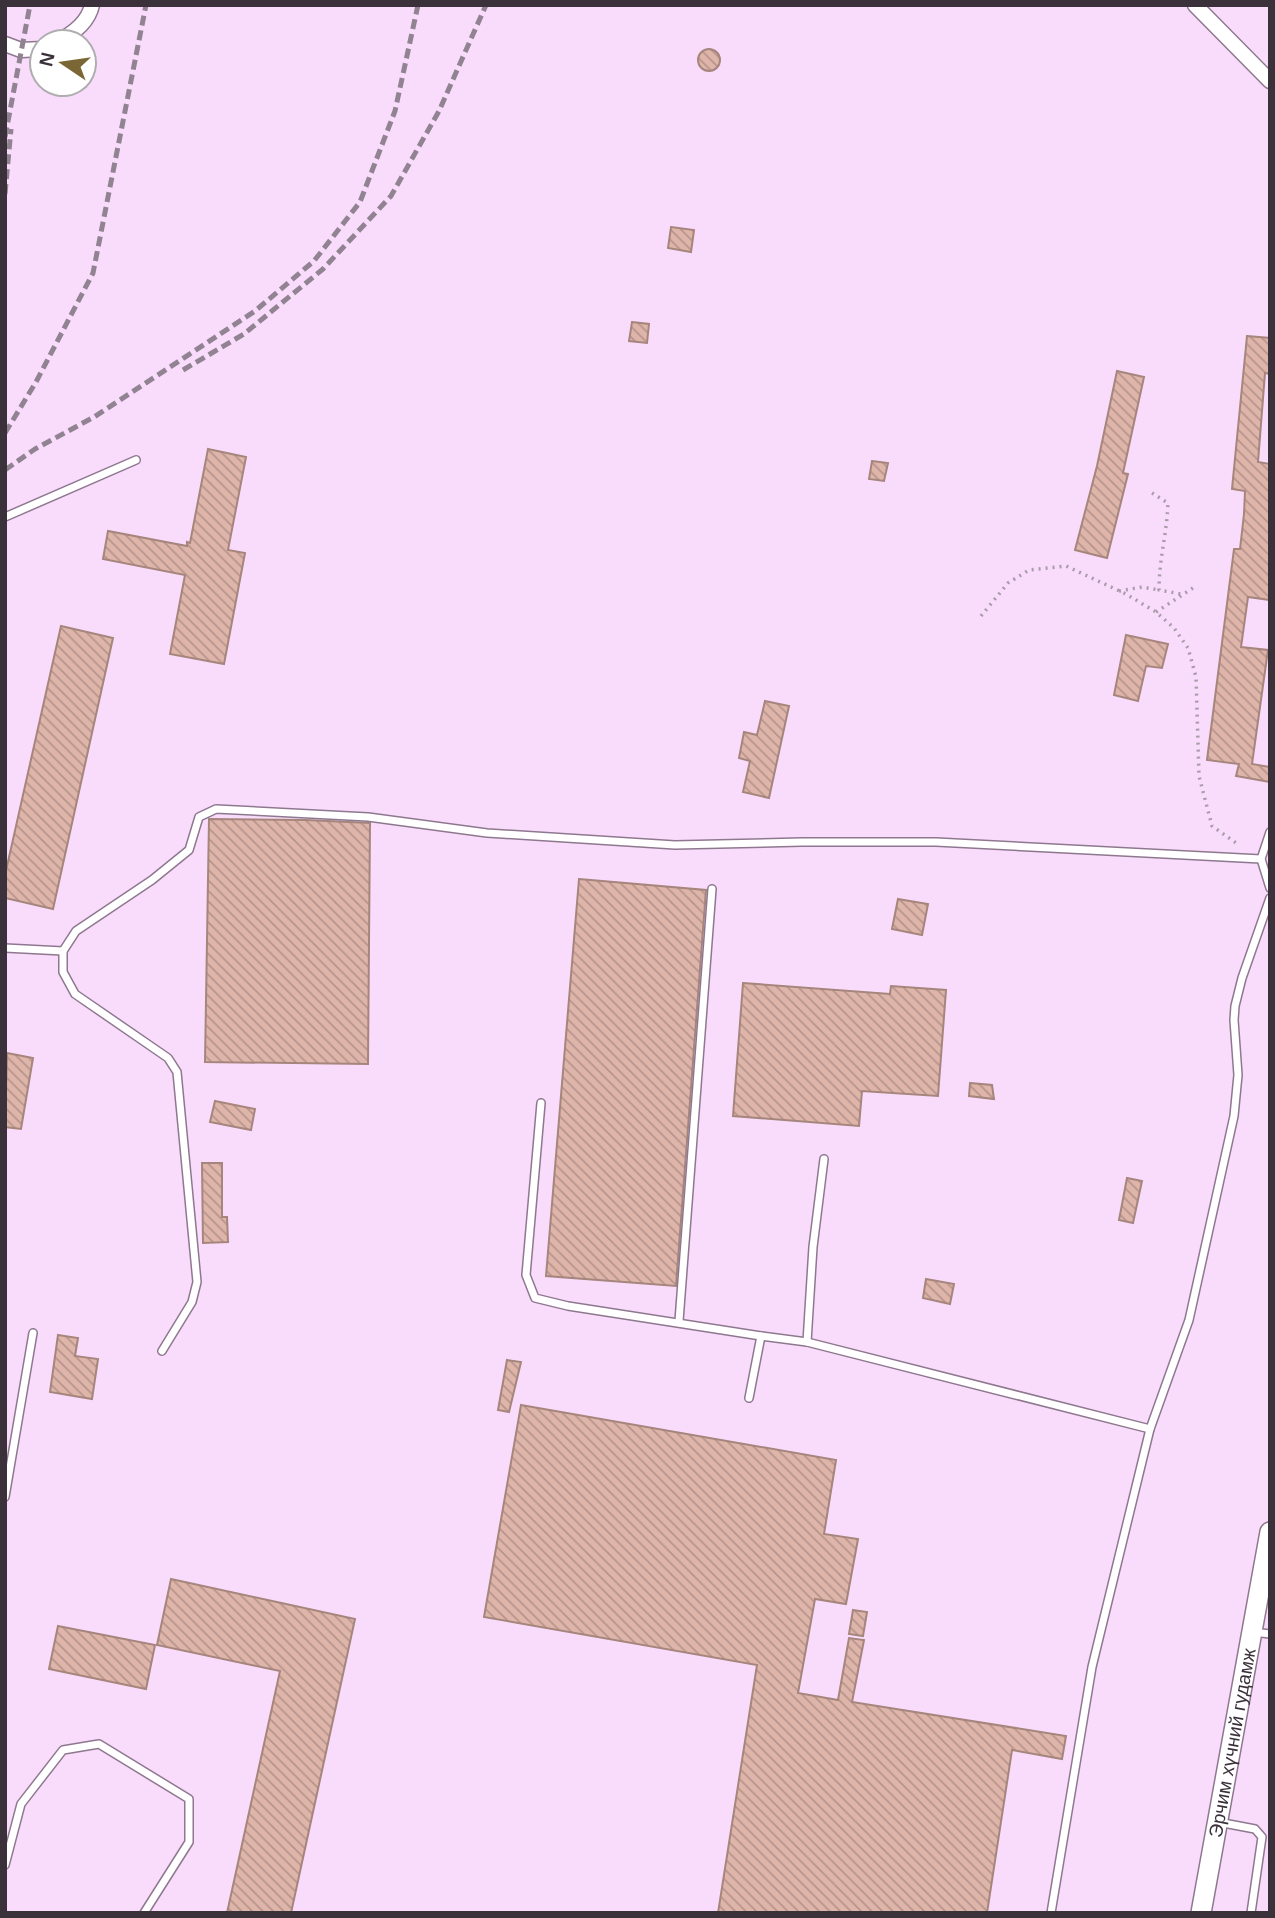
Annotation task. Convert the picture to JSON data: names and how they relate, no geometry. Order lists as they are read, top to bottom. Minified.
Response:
{"streets":{"main road":["Эрчим хүчний гудамж"]},"north":"left"}
